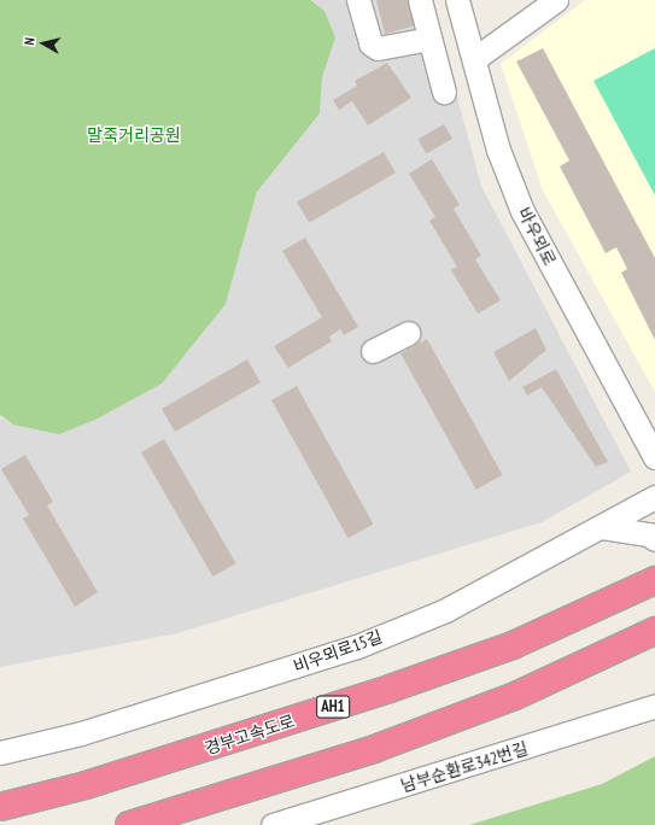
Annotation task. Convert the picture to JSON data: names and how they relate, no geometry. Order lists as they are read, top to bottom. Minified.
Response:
{"streets":{"highway":["AH1","경부고속도로"],"street":["바우뫼로","비우뫼로15길","남부순환로342번길"]},"parks":["말죽거리공원"],"north":"left"}
